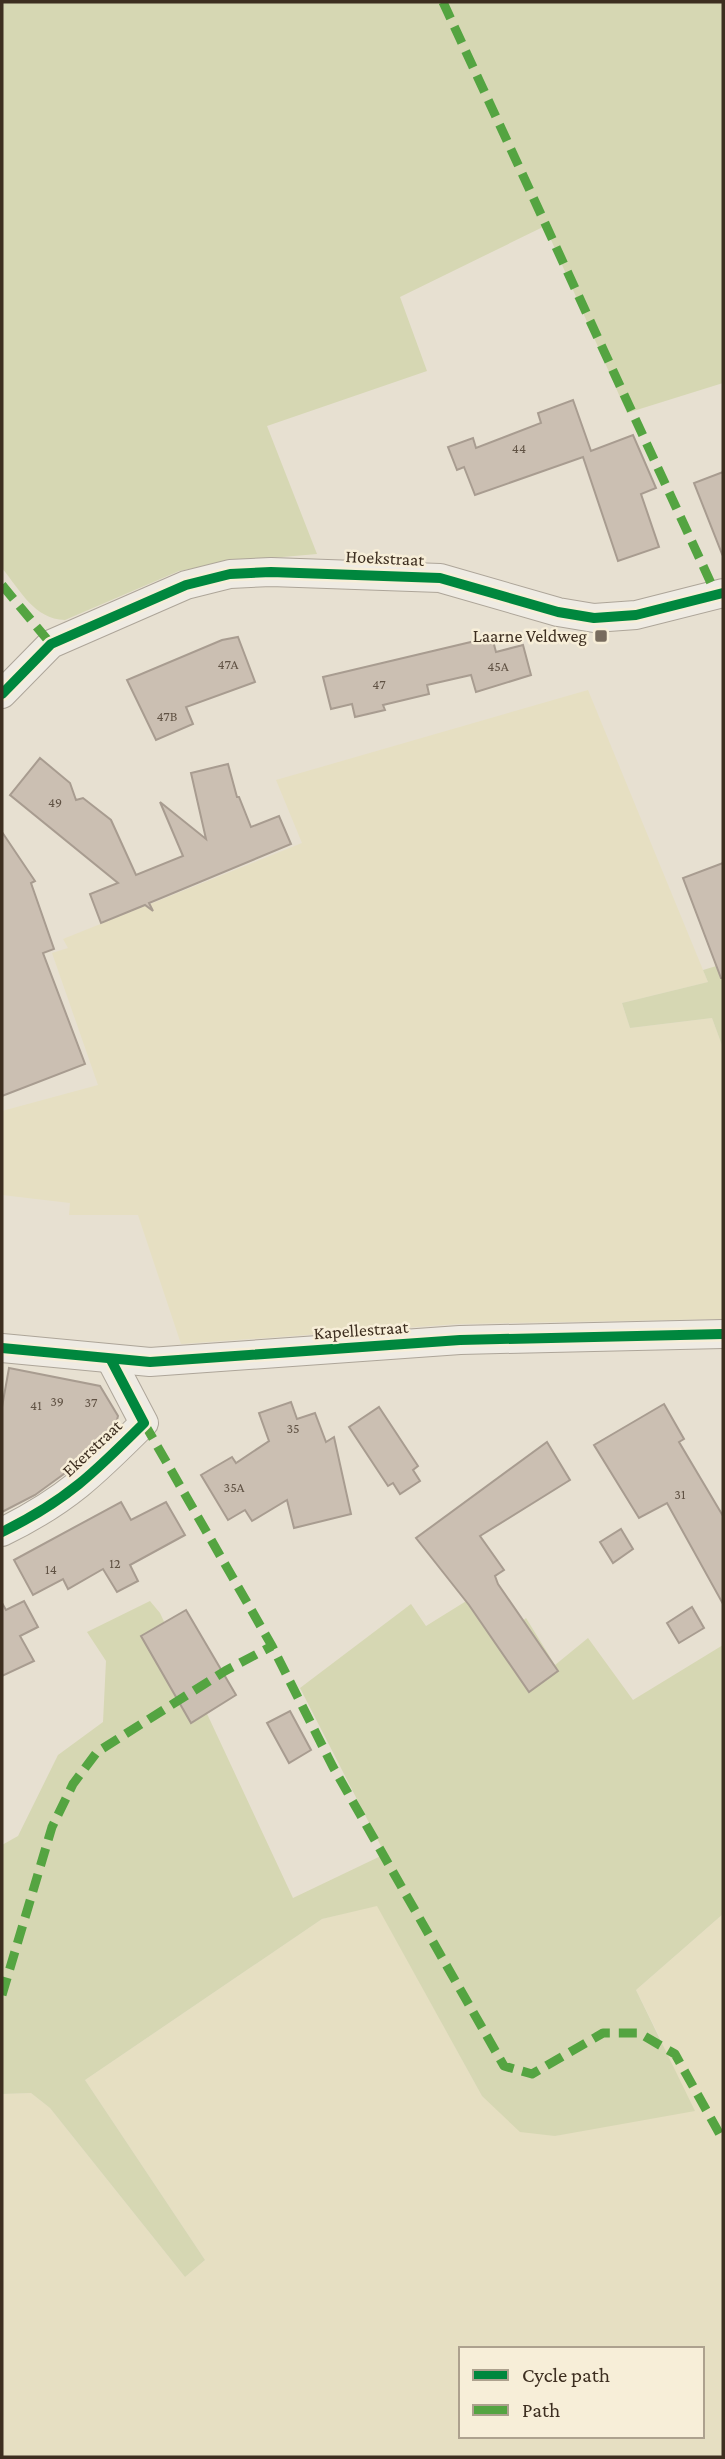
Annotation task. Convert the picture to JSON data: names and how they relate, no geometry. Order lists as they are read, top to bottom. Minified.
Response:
{"streets":{"street":["Hoekstraat","Kapellestraat","Ekerstraat"]},"crossings":[["Kapellestraat","Ekerstraat"]],"places":{"transit":["Laarne Veldweg"]},"house_numbers":["44","47A","45A","47","47B","49","39","37","41","35","35A","31","12","14"],"legend":["Cycle path","Path"]}
